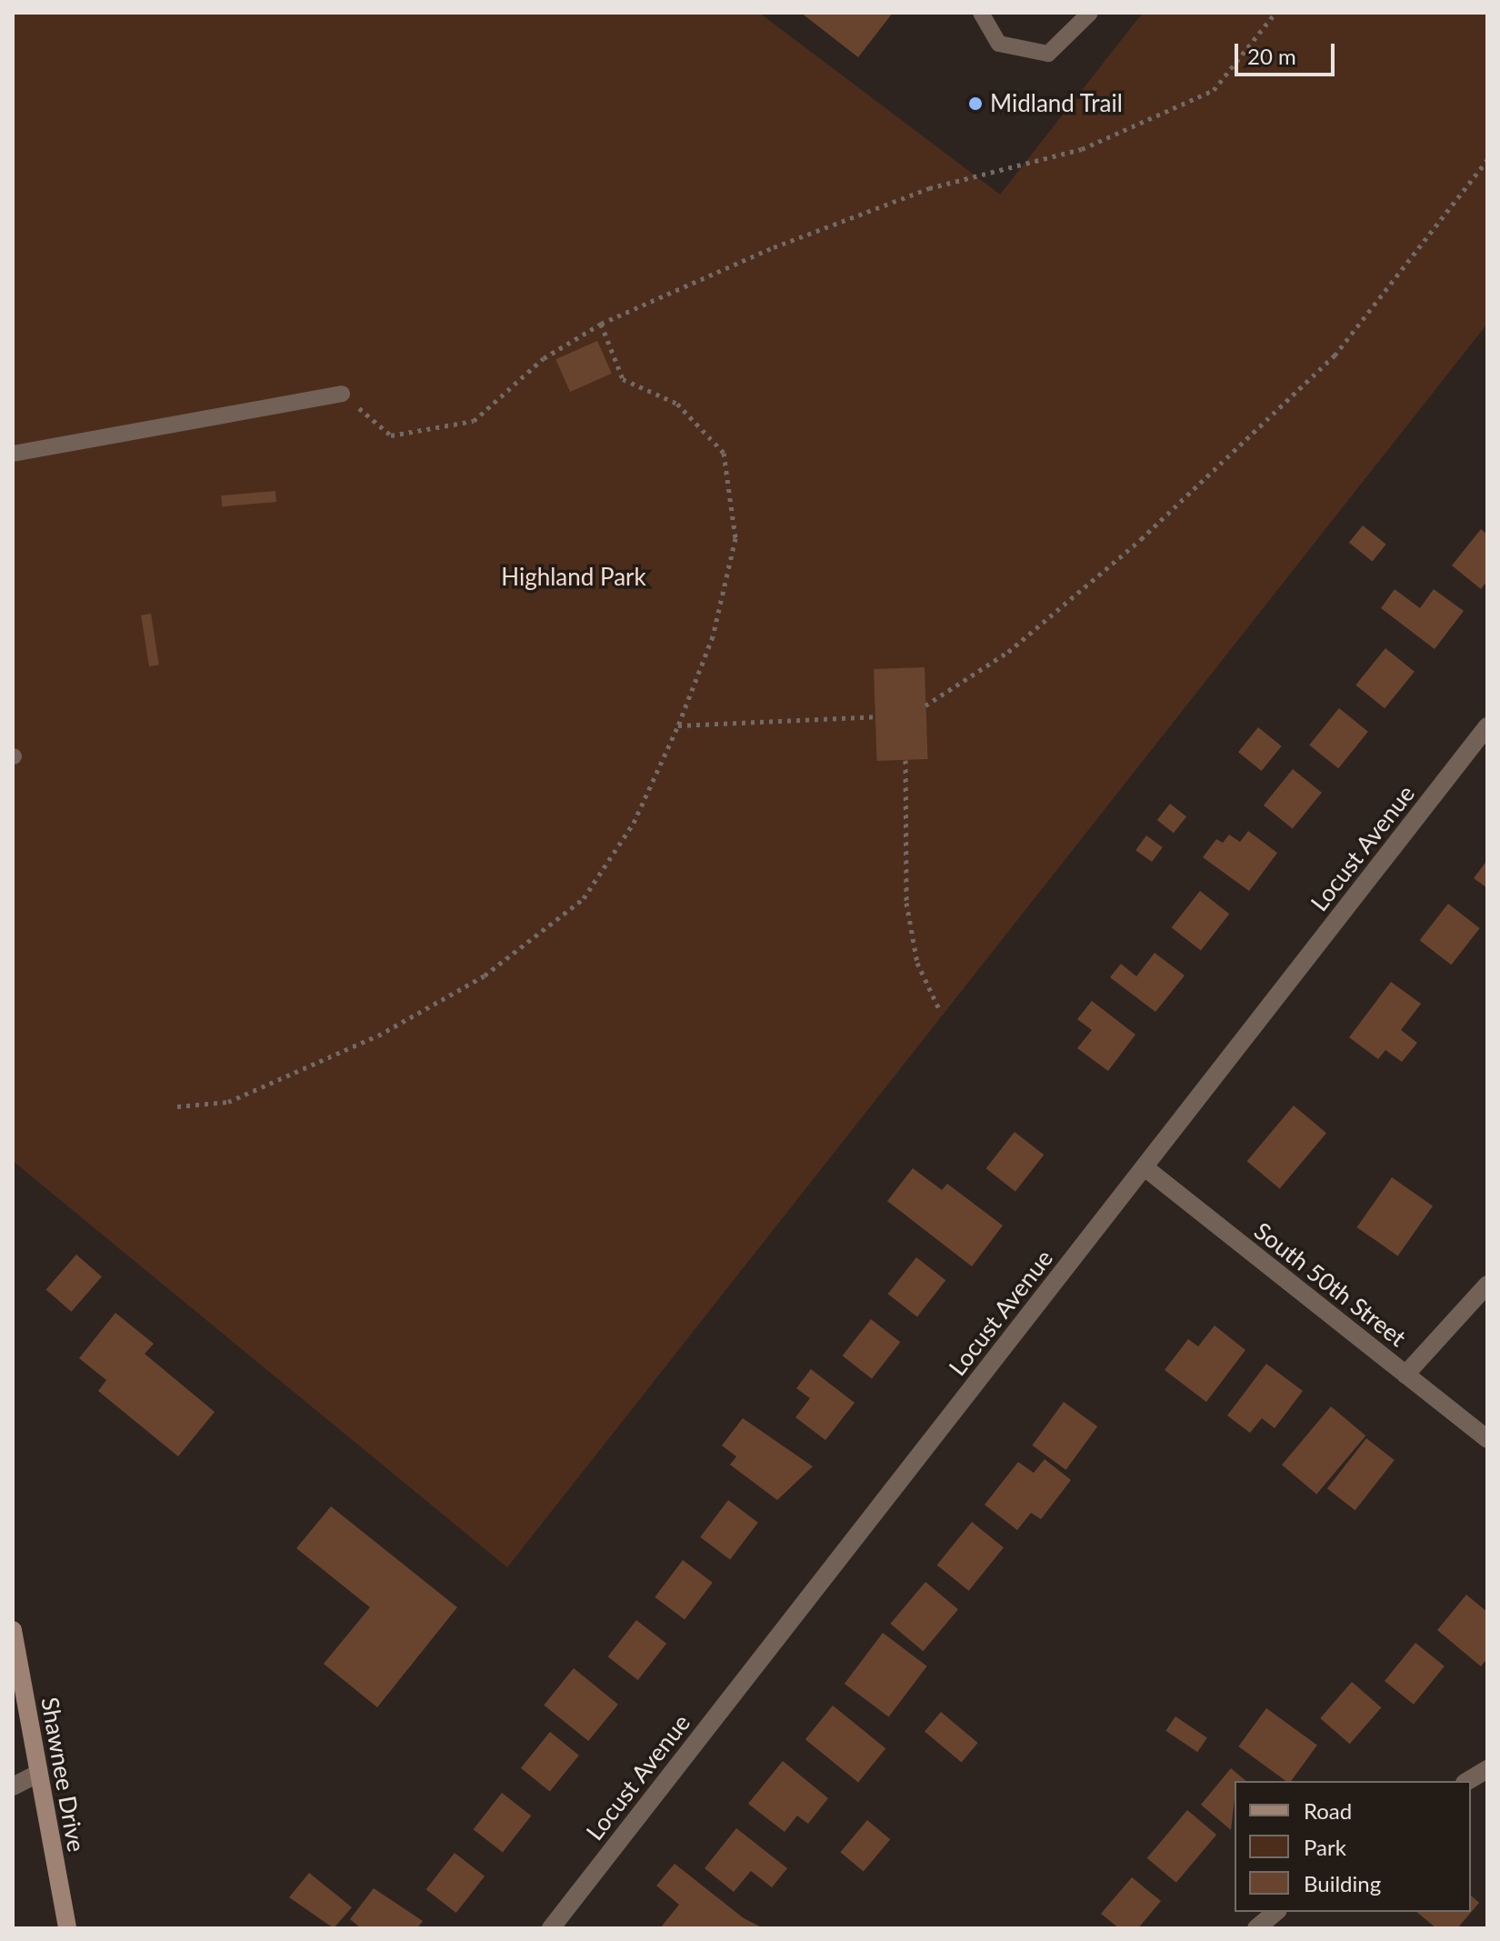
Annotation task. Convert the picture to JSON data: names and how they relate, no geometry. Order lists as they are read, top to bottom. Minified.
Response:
{"streets":{"main road":["Shawnee Drive"],"street":["Locust Avenue","South 50th Street"]},"crossings":[["Locust Avenue","South 50th Street"]],"parks":["Highland Park"],"places":["Midland Trail"],"legend":["Road","Park","Building"],"scale_bar":"20 m"}
